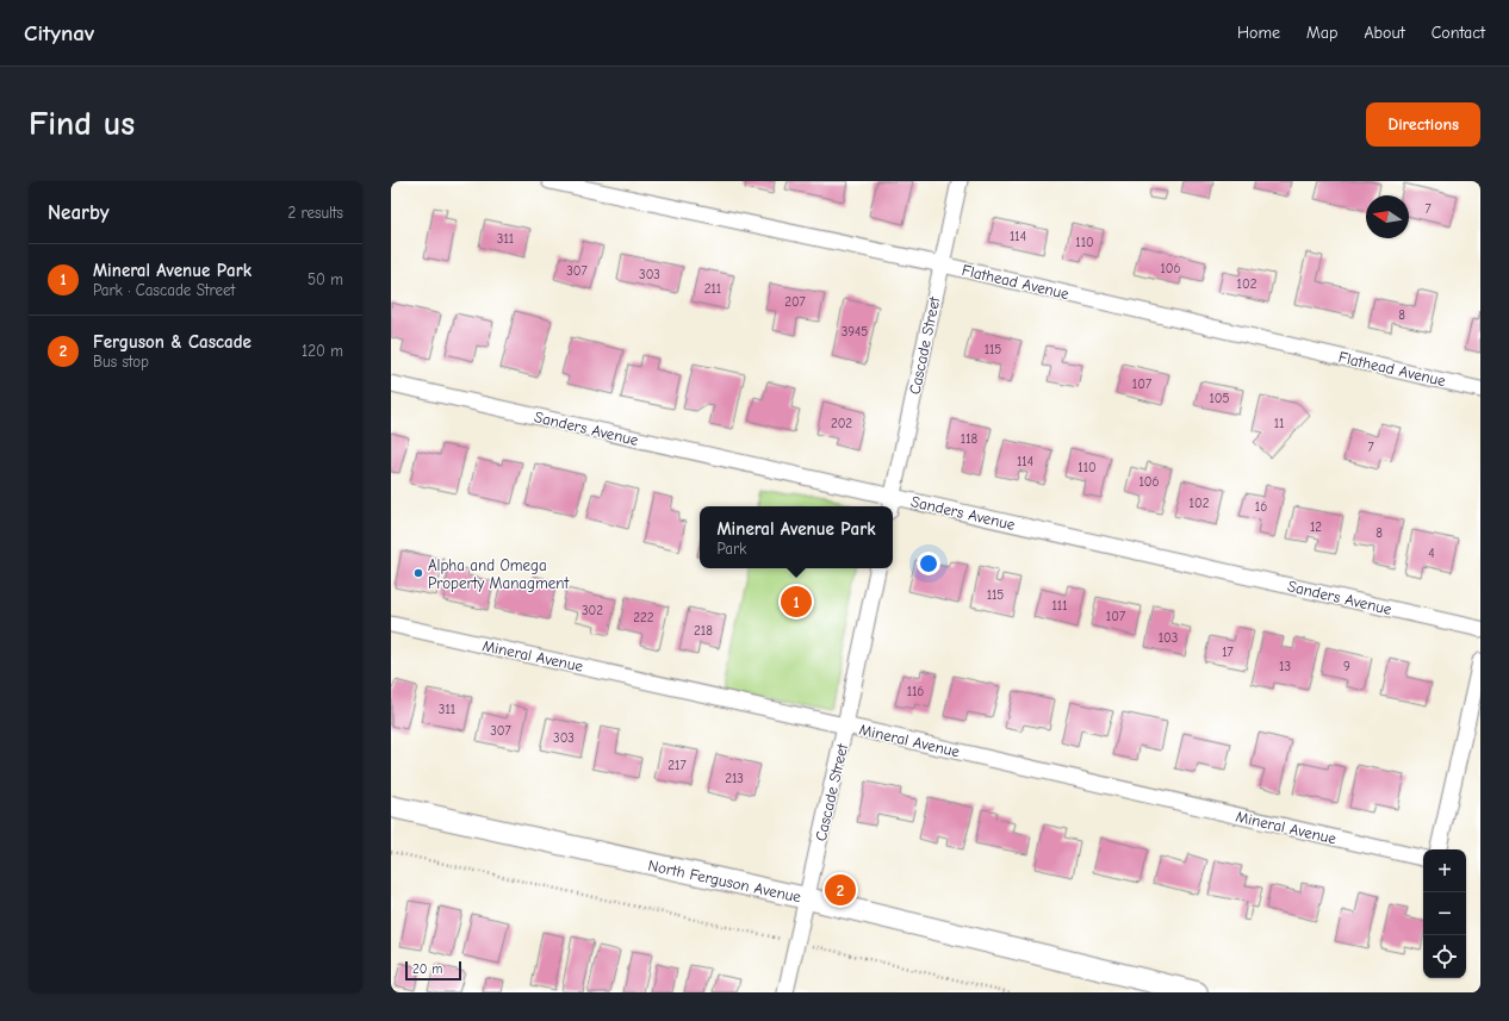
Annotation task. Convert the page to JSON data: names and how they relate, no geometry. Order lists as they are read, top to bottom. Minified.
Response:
{"streets":{"street":["Flathead Avenue","Cascade Street","Sanders Avenue","Mineral Avenue","North Ferguson Avenue"]},"crossings":[["Flathead Avenue","Cascade Street"],["Cascade Street","Sanders Avenue"],["Cascade Street","Mineral Avenue"],["Cascade Street","North Ferguson Avenue"]],"places":["Alpha and Omega Property Managment"],"house_numbers":["7","114","311","110","106","307","303","102","211","207","8","3945","115","107","105","202","11","118","7","114","110","106","102","16","12","8","4","115","111","302","107","222","218","103","17","13","9","116","311","307","303","217","213"],"scale_bar":"20 m","north":"left","page":{"header":"Citynav","nav":["Home","Map","About","Contact"],"buttons":"Directions","title":"Find us","heading":["Nearby","2 results"],"list":[{"mark":"1","name":"Mineral Avenue Park","note":"Park · Cascade Street","value":"50 m"},{"mark":"2","name":"Ferguson & Cascade","note":"Bus stop","value":"120 m"}],"popup":["Mineral Avenue Park","Park"],"pins":["1","2"],"map_buttons":["+","−"],"scale":"20 m"}}
